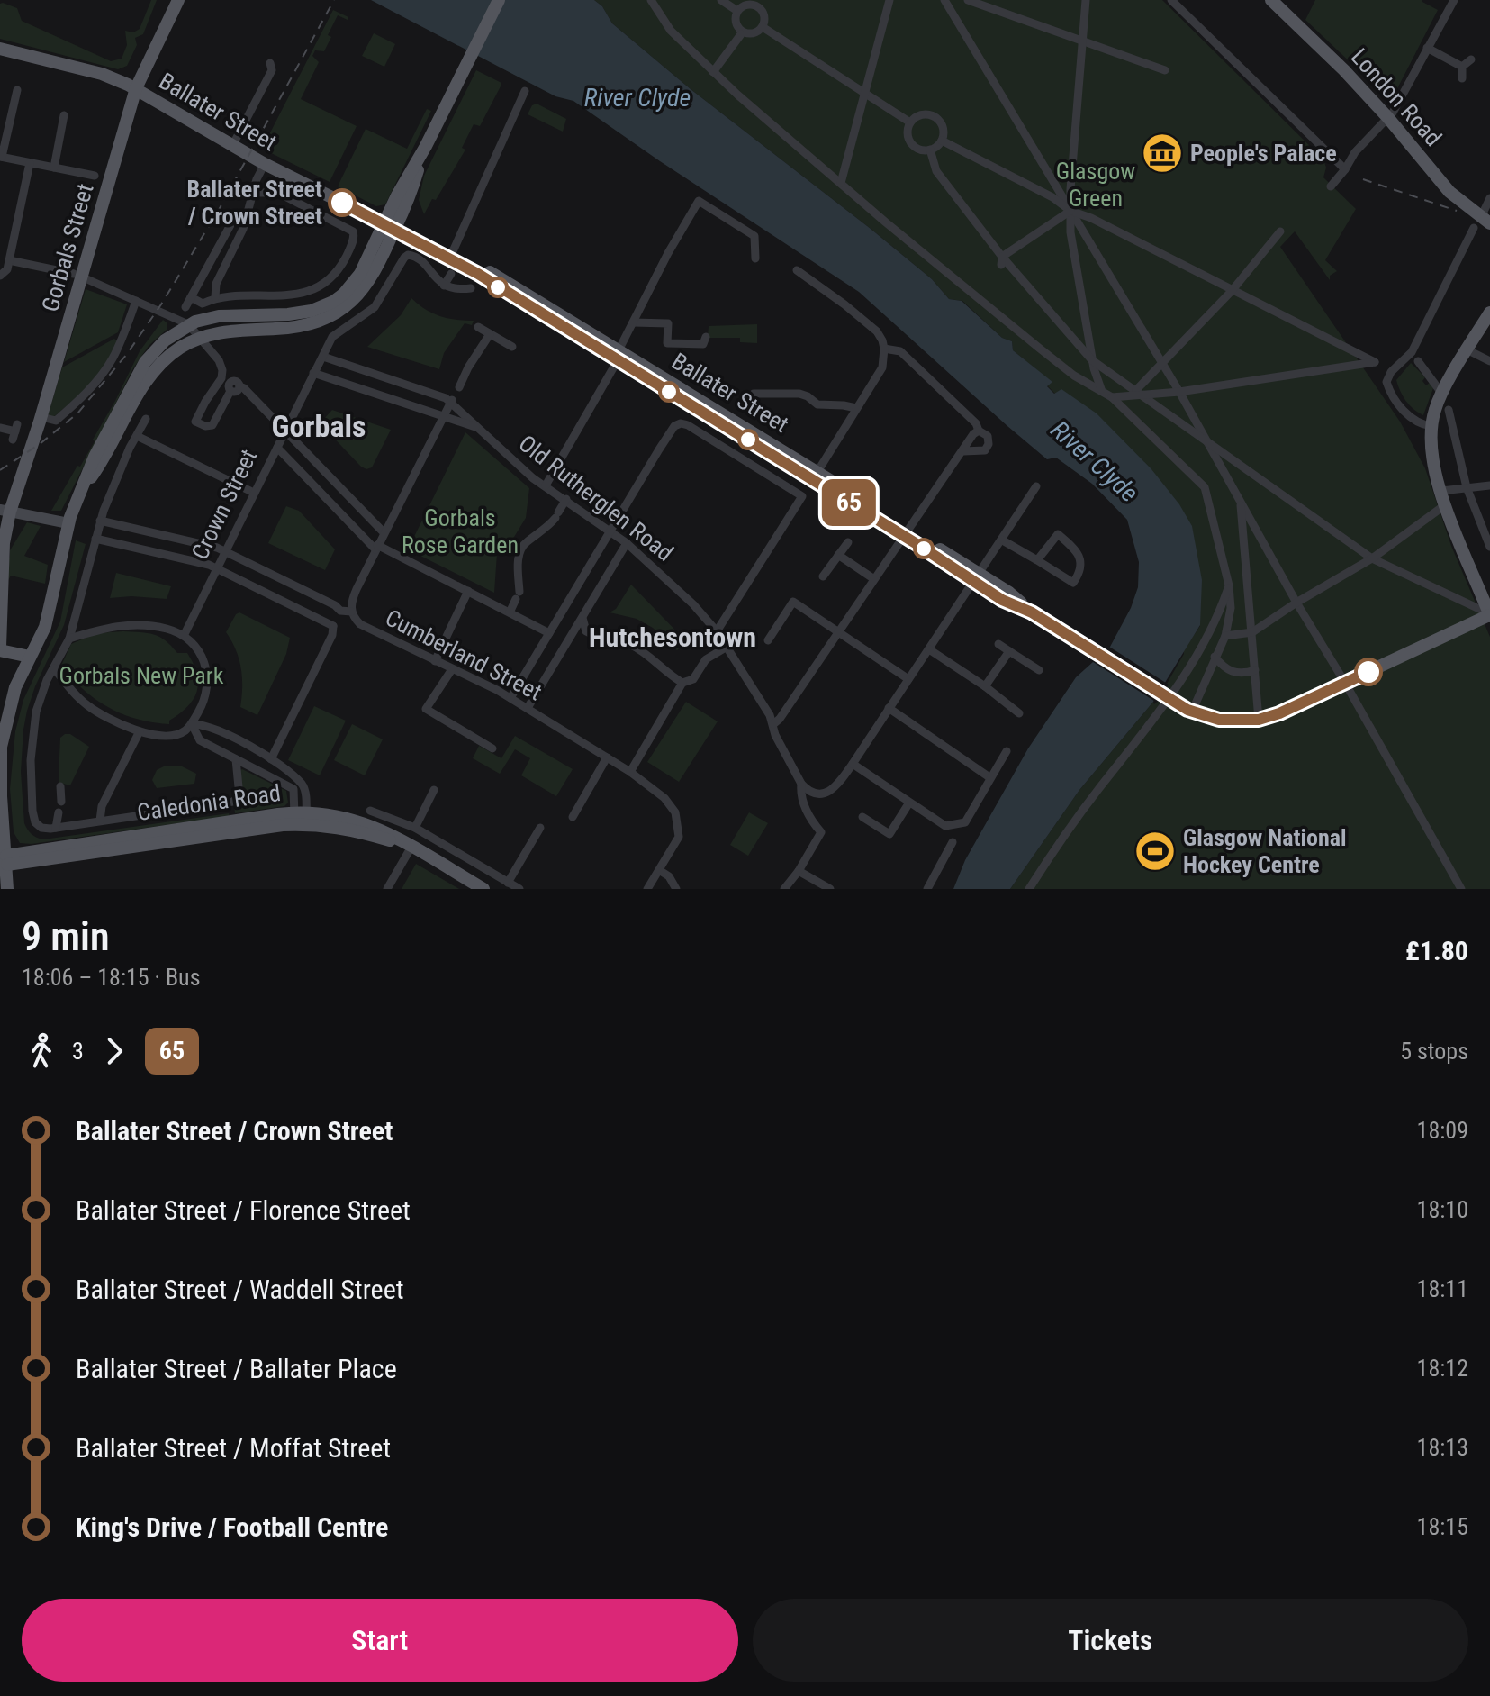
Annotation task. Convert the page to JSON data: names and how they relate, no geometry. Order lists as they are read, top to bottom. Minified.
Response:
{"streets":{"main road":["London Road","Ballater Street","Gorbals Street","Caledonia Road"],"street":["Old Rutherglen Road","Crown Street","Cumberland Street"]},"crossings":[["Ballater Street","Gorbals Street"],["Old Rutherglen Road","Crown Street"],["Crown Street","Cumberland Street"]],"districts":["Gorbals","Hutchesontown"],"water":["River Clyde"],"parks":["Glasgow Green","Gorbals Rose Garden","Gorbals New Park"],"places":{"museum":["People's Palace"],"other":["Ballater Street / Crown Street"],"sports":["Glasgow National Hockey Centre"]},"lines":["bus line 65"],"page":{"on_map":"65","heading":["9 min","18:06 – 18:15 · Bus","£1.80"],"legs":["3","65","5 stops"],"list":[{"name":"Ballater Street / Crown Street","value":"18:09"},{"name":"Ballater Street / Florence Street","value":"18:10"},{"name":"Ballater Street / Waddell Street","value":"18:11"},{"name":"Ballater Street / Ballater Place","value":"18:12"},{"name":"Ballater Street / Moffat Street","value":"18:13"},{"name":"King's Drive / Football Centre","value":"18:15"}],"buttons":["Start","Tickets"]}}
